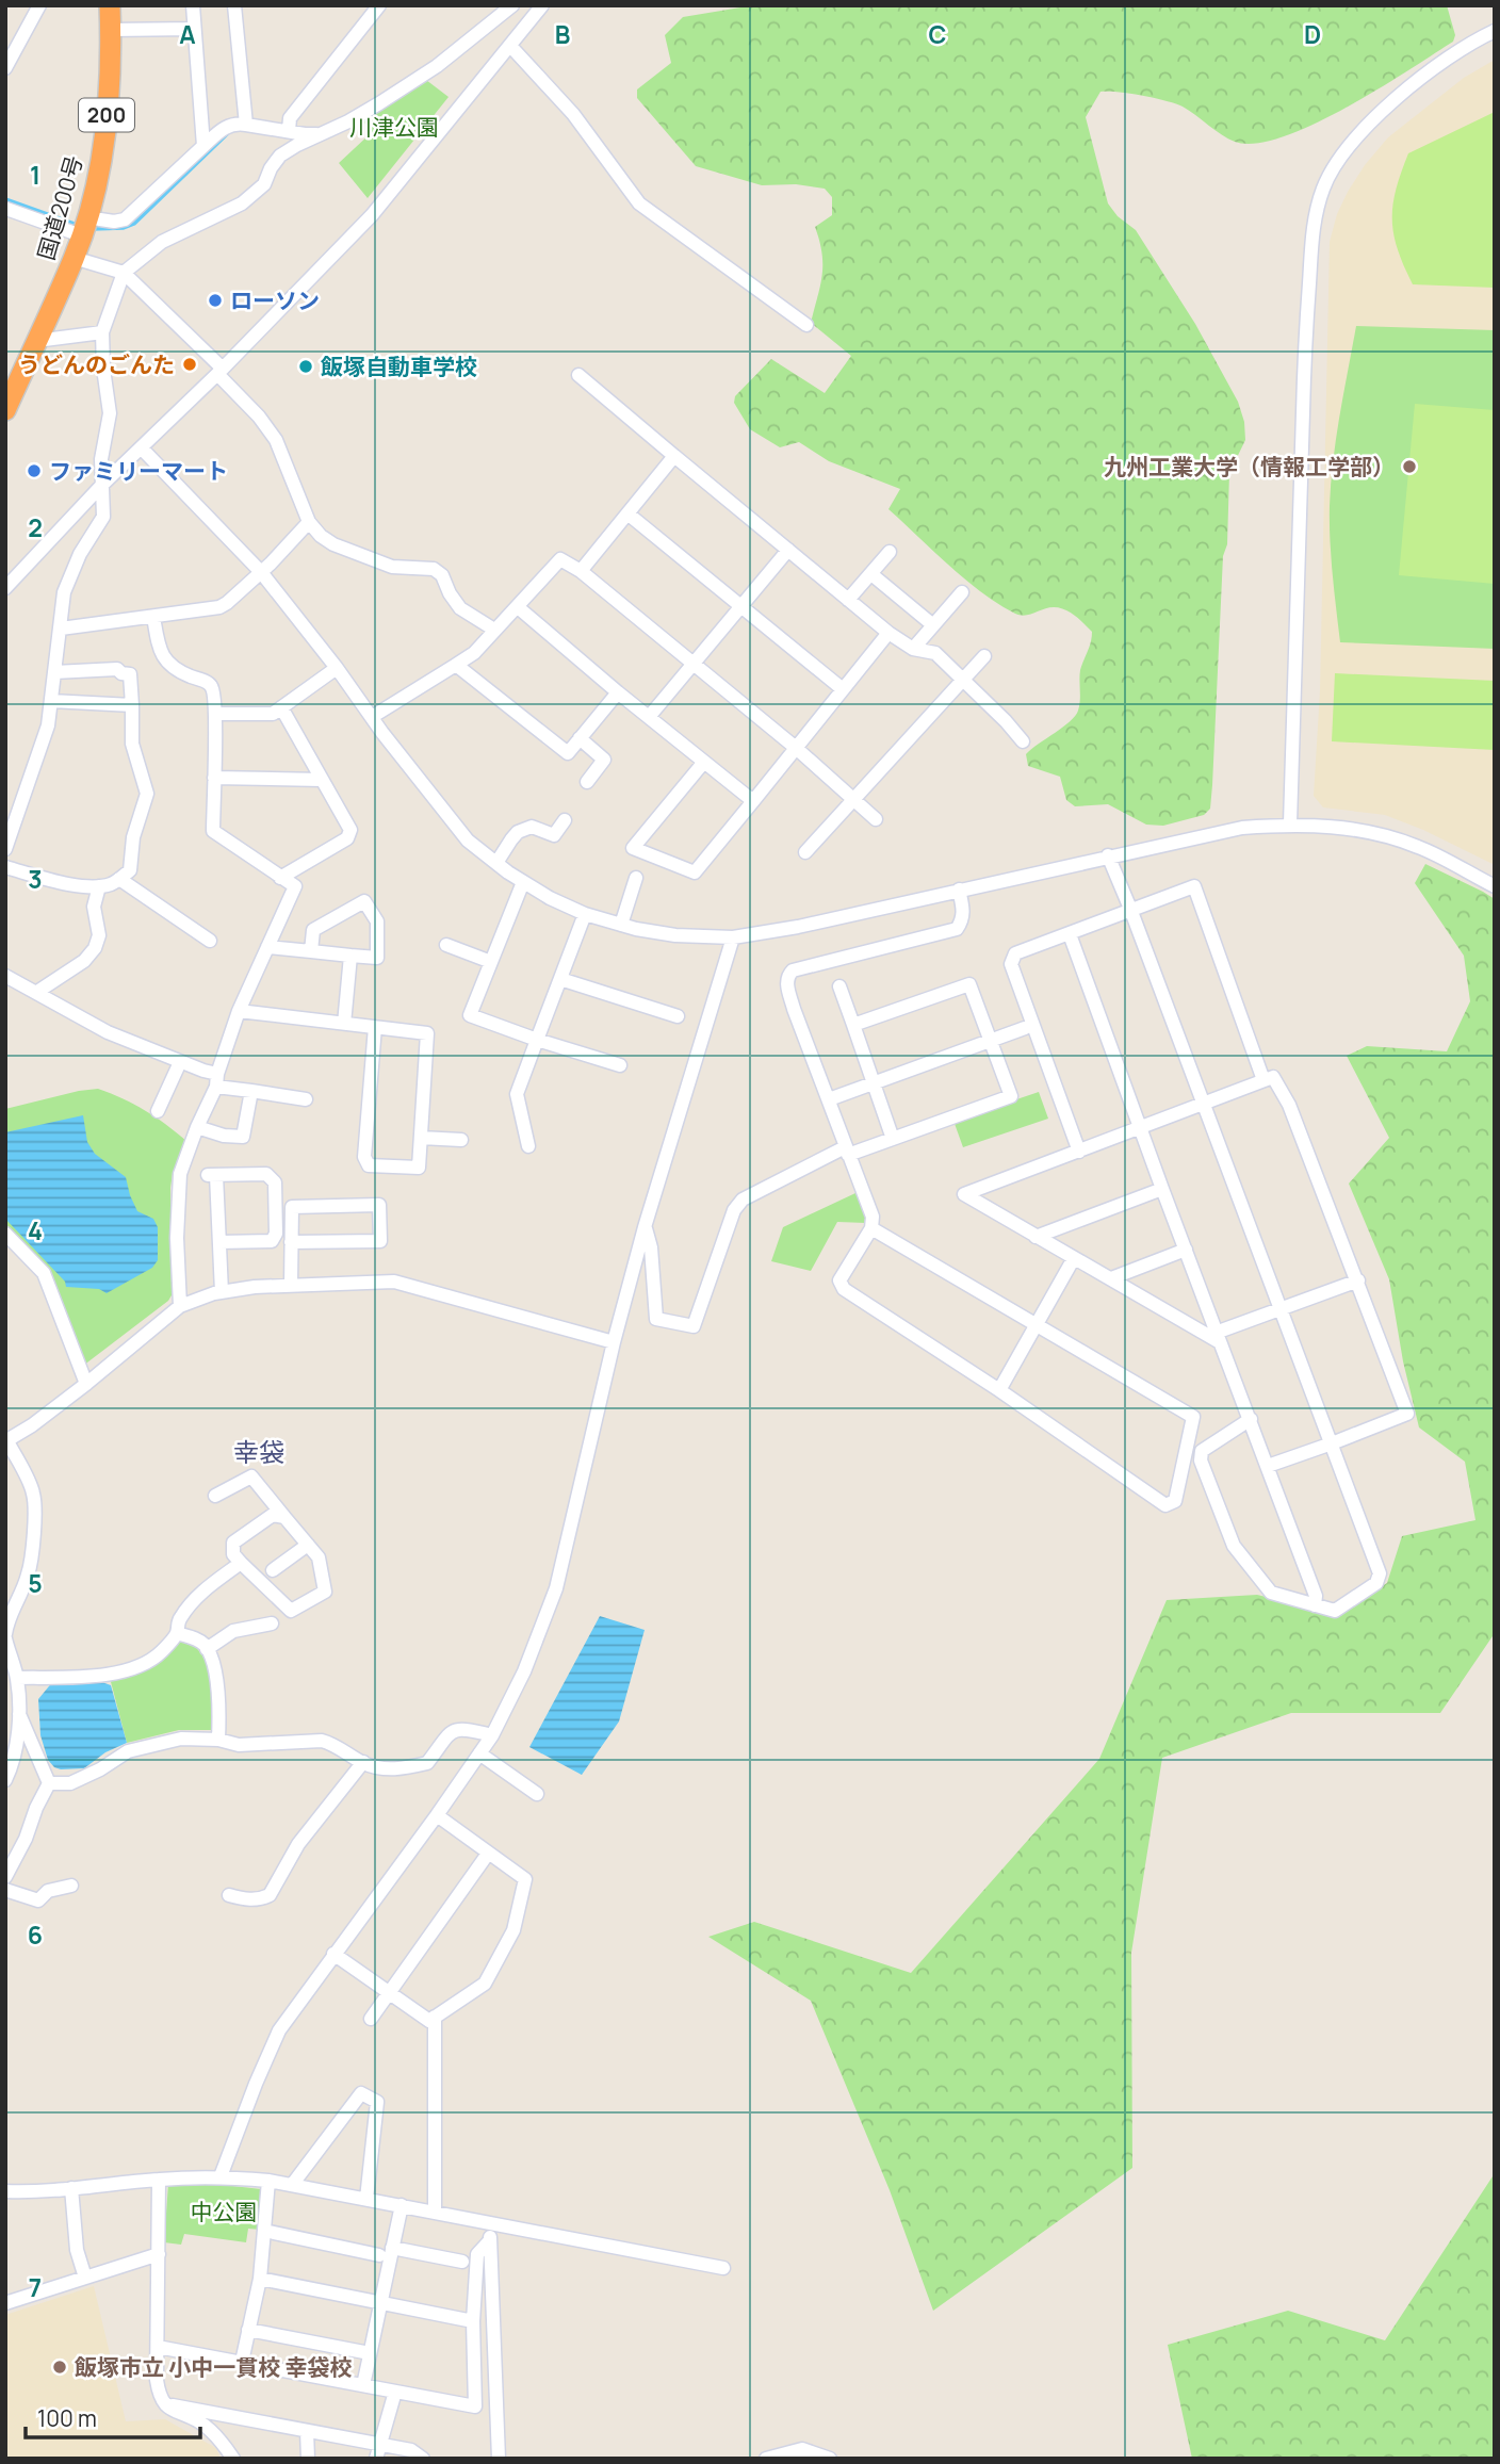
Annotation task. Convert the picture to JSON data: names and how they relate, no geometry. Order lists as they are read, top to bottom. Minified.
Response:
{"streets":{"highway":["200","国道200号"]},"districts":["幸袋"],"parks":["川津公園","中公園"],"places":["ローソン","うどんのごんた","飯塚自動車学校","九州工業大学（情報工学部）","ファミリーマート","飯塚市立 小中一貫校 幸袋校"],"scale_bar":"100 m","grid":{"columns":["A","B","C","D"],"rows":["1","2","3","4","5","6","7"]}}
